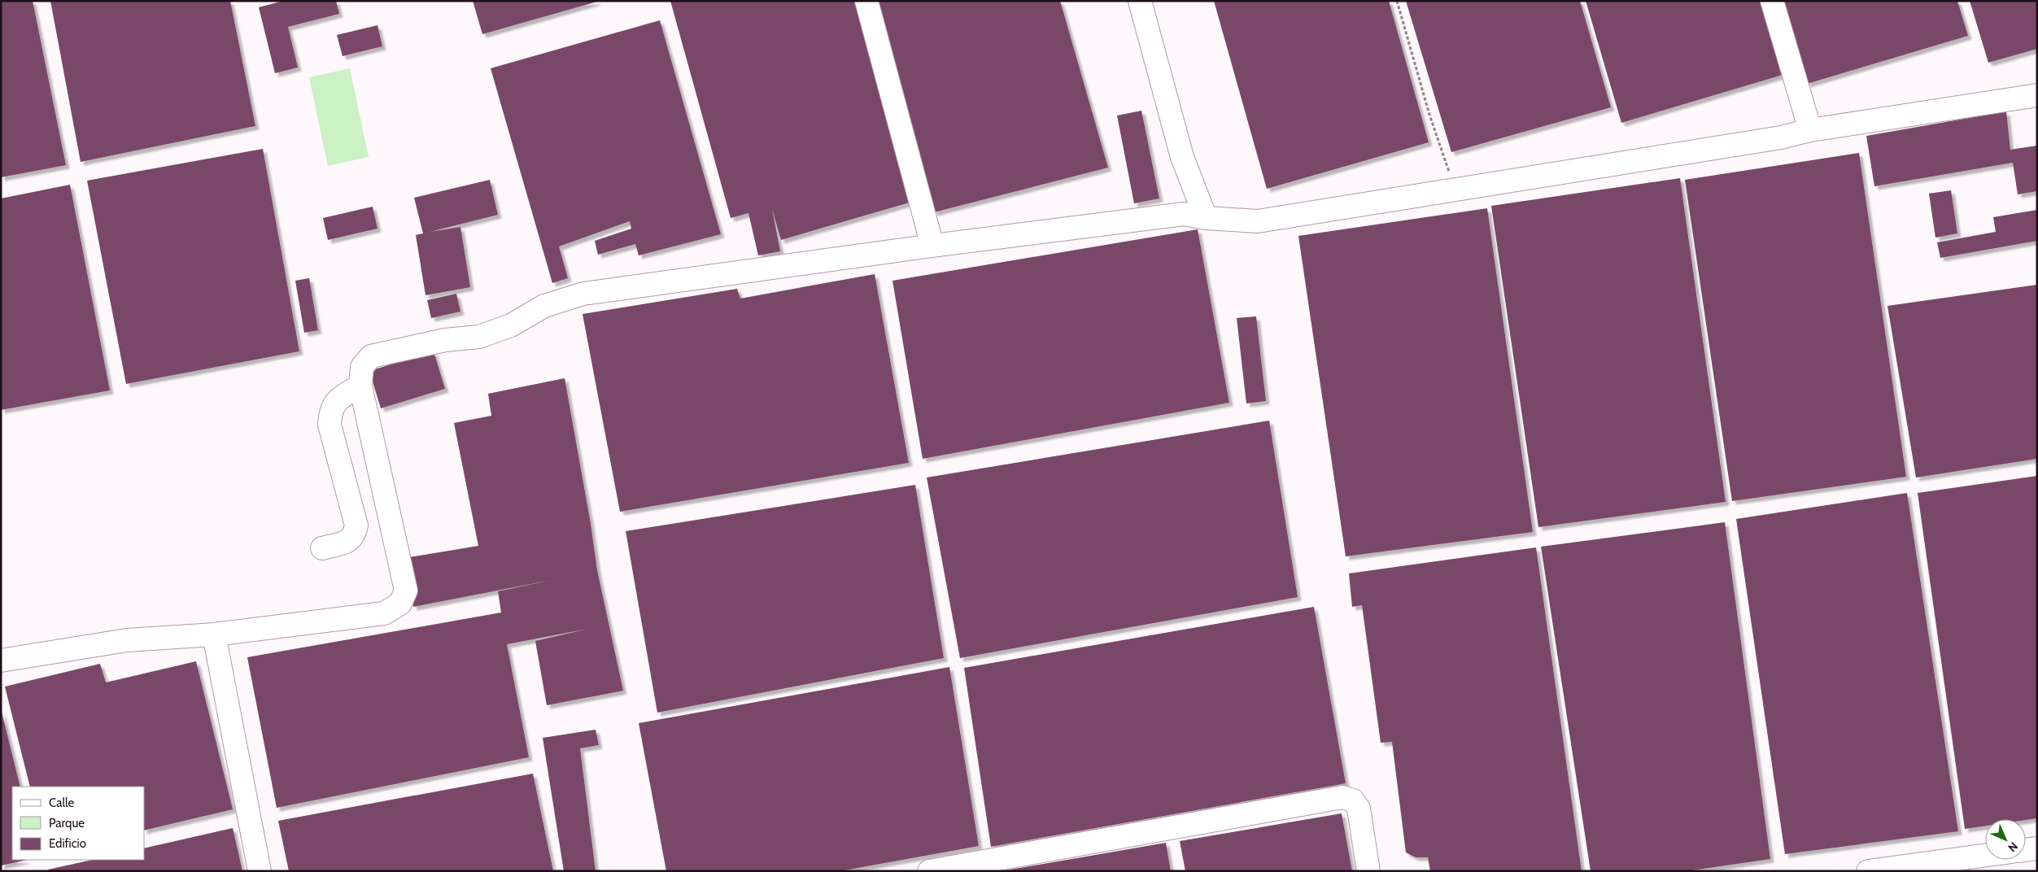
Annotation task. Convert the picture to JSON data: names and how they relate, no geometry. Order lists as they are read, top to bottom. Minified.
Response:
{"legend":["Calle","Parque","Edificio"],"north":"bottom right"}
